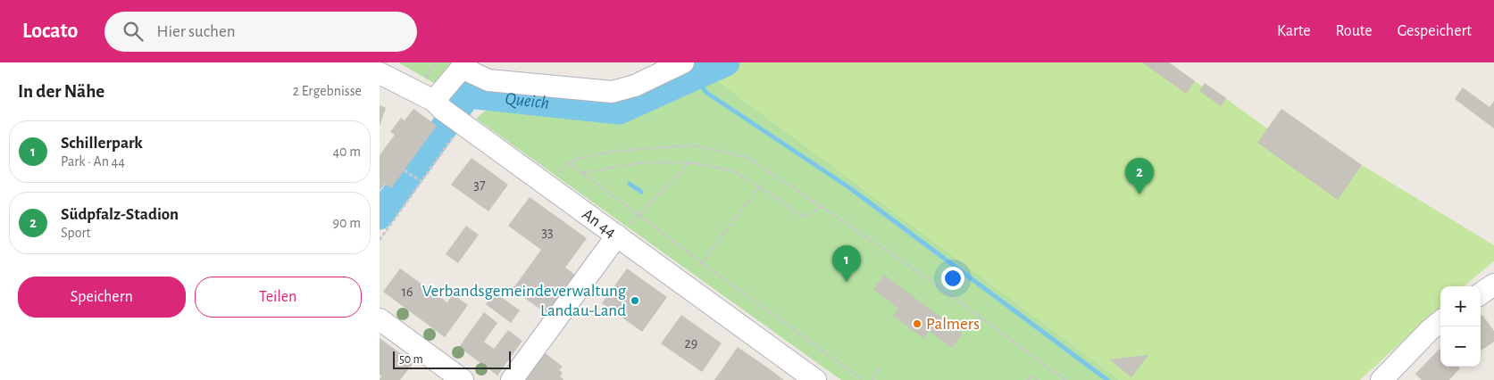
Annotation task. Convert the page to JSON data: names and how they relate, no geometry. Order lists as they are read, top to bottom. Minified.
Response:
{"streets":{"street":["An 44"]},"water":["Queich"],"places":["Verbandsgemeindeverwaltung Landau-Land","Palmers"],"house_numbers":["37","33","16","29"],"scale_bar":"50 m","page":{"header":"Locato","search":"Hier suchen","nav":["Karte","Route","Gespeichert"],"heading":["In der Nähe","2 Ergebnisse"],"list":[{"mark":"1","name":"Schillerpark","note":"Park · An 44","value":"40 m"},{"mark":"2","name":"Südpfalz-Stadion","note":"Sport","value":"90 m"}],"pins":["2","1"],"buttons":["Speichern","Teilen"],"map_buttons":["+","−"],"scale":"50 m"}}
